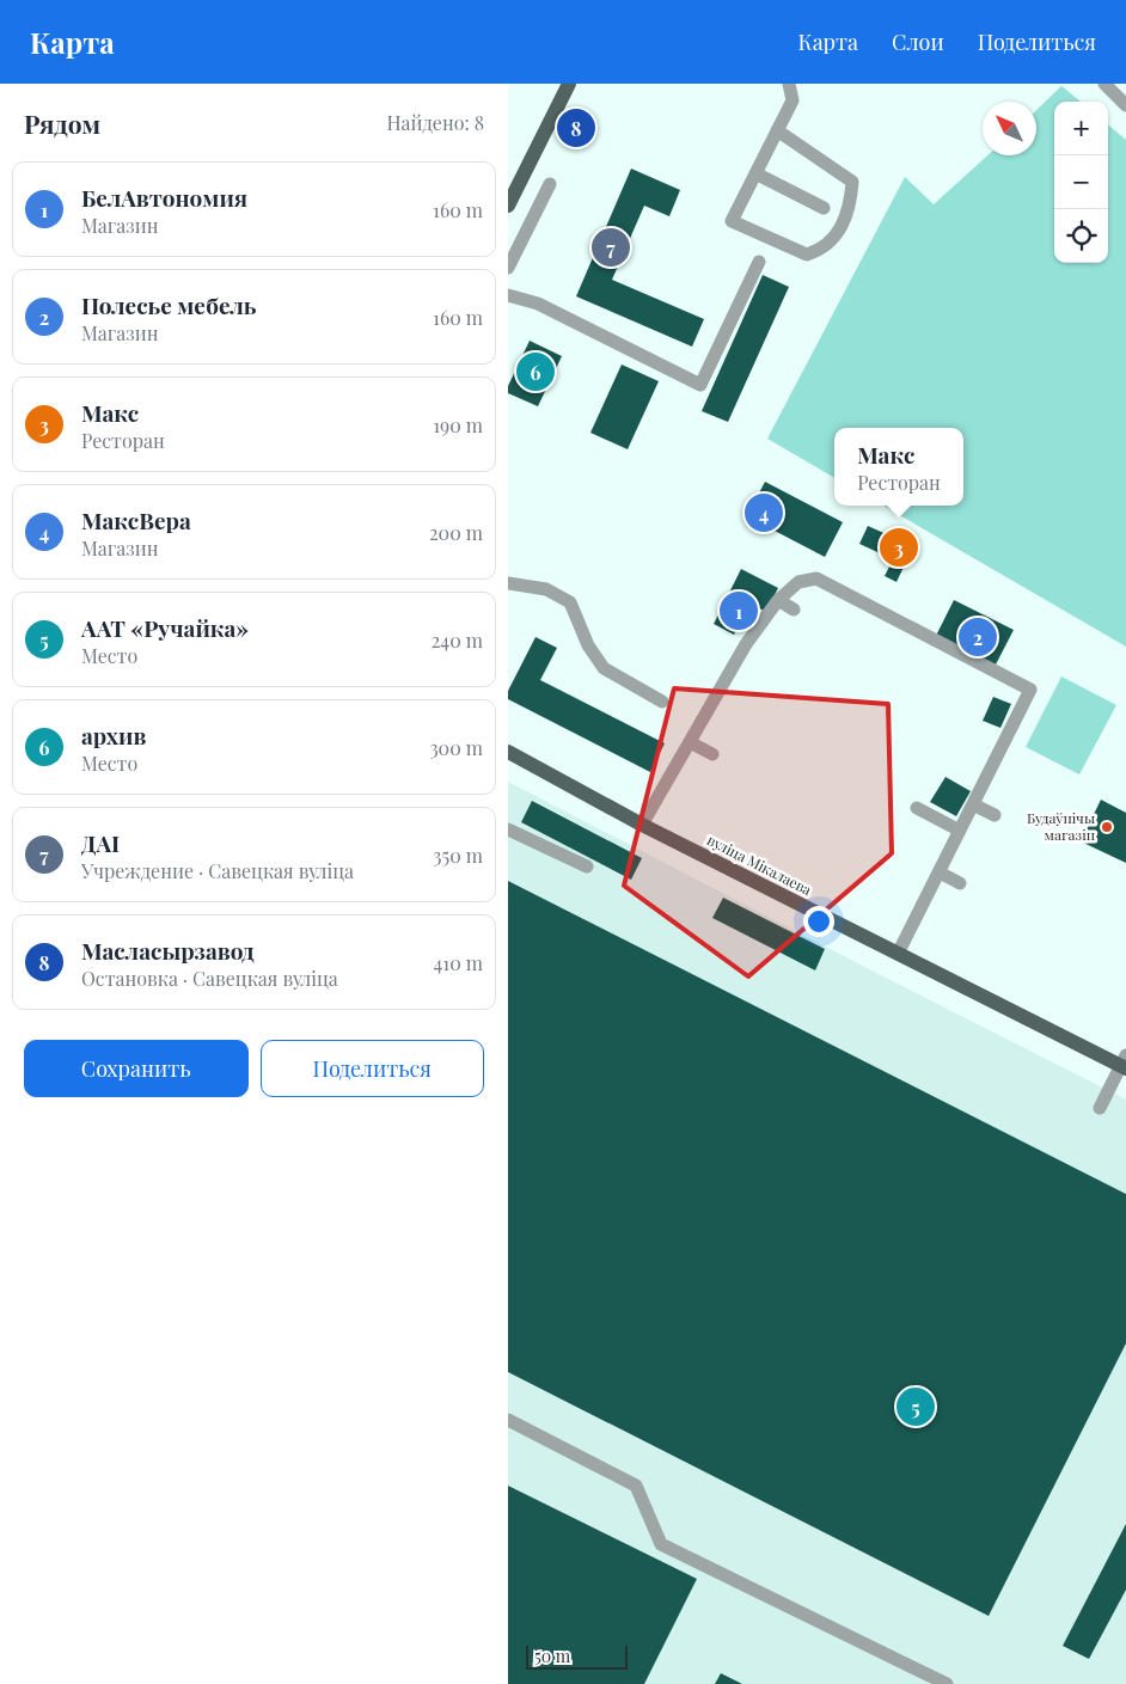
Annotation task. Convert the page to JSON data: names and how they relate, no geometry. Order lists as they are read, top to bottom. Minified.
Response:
{"streets":{"main road":["вуліца Мікалаева"]},"places":["Будаўнічы магазін"],"scale_bar":"50 m","north":"top left","page":{"header":"Карта","nav":["Карта","Слои","Поделиться"],"heading":["Рядом","Найдено: 8"],"map_buttons":["+","−"],"pins":["8","7","6","4","3","1","2","5"],"list":[{"mark":"1","name":"БелАвтономия","note":"Магазин","value":"160 m"},{"mark":"2","name":"Полесье мебель","note":"Магазин","value":"160 m"},{"mark":"3","name":"Макс","note":"Ресторан","value":"190 m"},{"mark":"4","name":"МаксBepa","note":"Магазин","value":"200 m"},{"mark":"5","name":"ААТ «Ручайка»","note":"Место","value":"240 m"},{"mark":"6","name":"архив","note":"Место","value":"300 m"},{"mark":"7","name":"ДАІ","note":"Учреждение · Савецкая вуліца","value":"350 m"},{"mark":"8","name":"Масласырзавод","note":"Остановка · Савецкая вуліца","value":"410 m"}],"popup":["Макс","Ресторан"],"buttons":["Сохранить","Поделиться"],"scale":"50 m"}}
